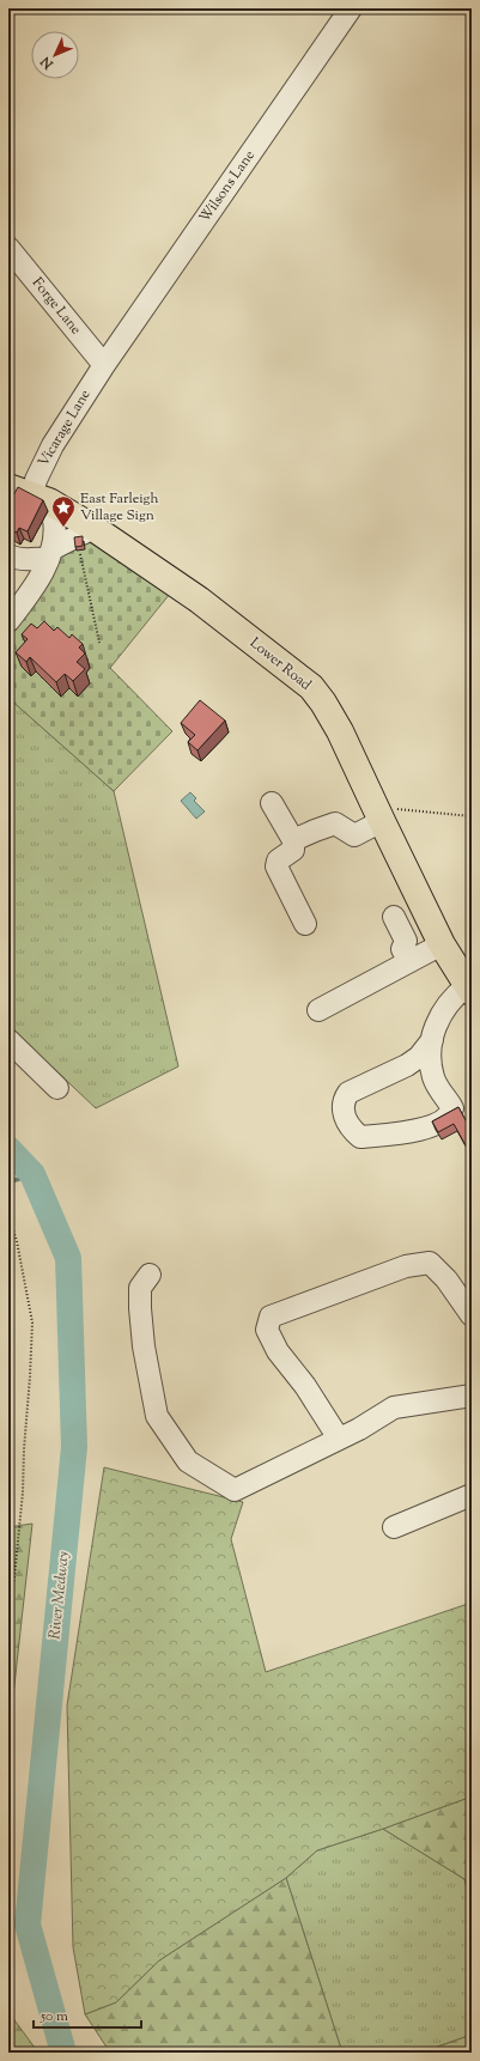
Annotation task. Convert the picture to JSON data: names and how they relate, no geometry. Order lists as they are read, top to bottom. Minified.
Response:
{"streets":{"main road":["Lower Road"],"street":["Wilsons Lane","Forge Lane","Vicarage Lane"]},"crossings":[["Wilsons Lane","Forge Lane"],["Wilsons Lane","Vicarage Lane"],["Forge Lane","Vicarage Lane"],["Vicarage Lane","Lower Road"]],"water":["River Medway"],"places":{"place":["East Farleigh Village Sign"]},"scale_bar":"50 m","north":"bottom left"}
